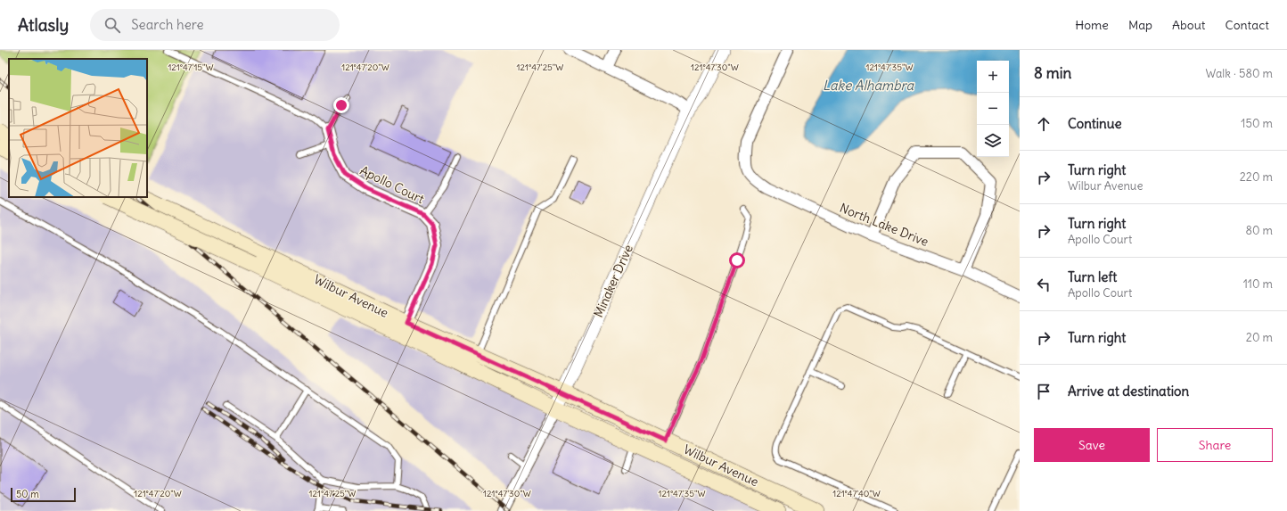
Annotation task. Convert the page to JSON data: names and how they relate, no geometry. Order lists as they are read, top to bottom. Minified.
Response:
{"streets":{"main road":["Wilbur Avenue"],"street":["Apollo Court","North Lake Drive","Minaker Drive"]},"crossings":[["Apollo Court","Wilbur Avenue"],["Minaker Drive","Wilbur Avenue"]],"water":["Lake Alhambra"],"scale_bar":"50 m","page":{"header":"Atlasly","search":"Search here","nav":["Home","Map","About","Contact"],"heading":["8 min","Walk · 580 m"],"map_buttons":["+","−"],"list":[["Continue","150 m"],["Turn right","Wilbur Avenue","220 m"],["Turn right","Apollo Court","80 m"],["Turn left","Apollo Court","110 m"],["Turn right","20 m"],"Arrive at destination"],"buttons":["Save","Share"],"scale":"50 m"},"coordinates":["121°47'30\"W","121°47'15\"W","121°47'20\"W","121°47'25\"W","121°47'35\"W","121°47'40\"W"]}
